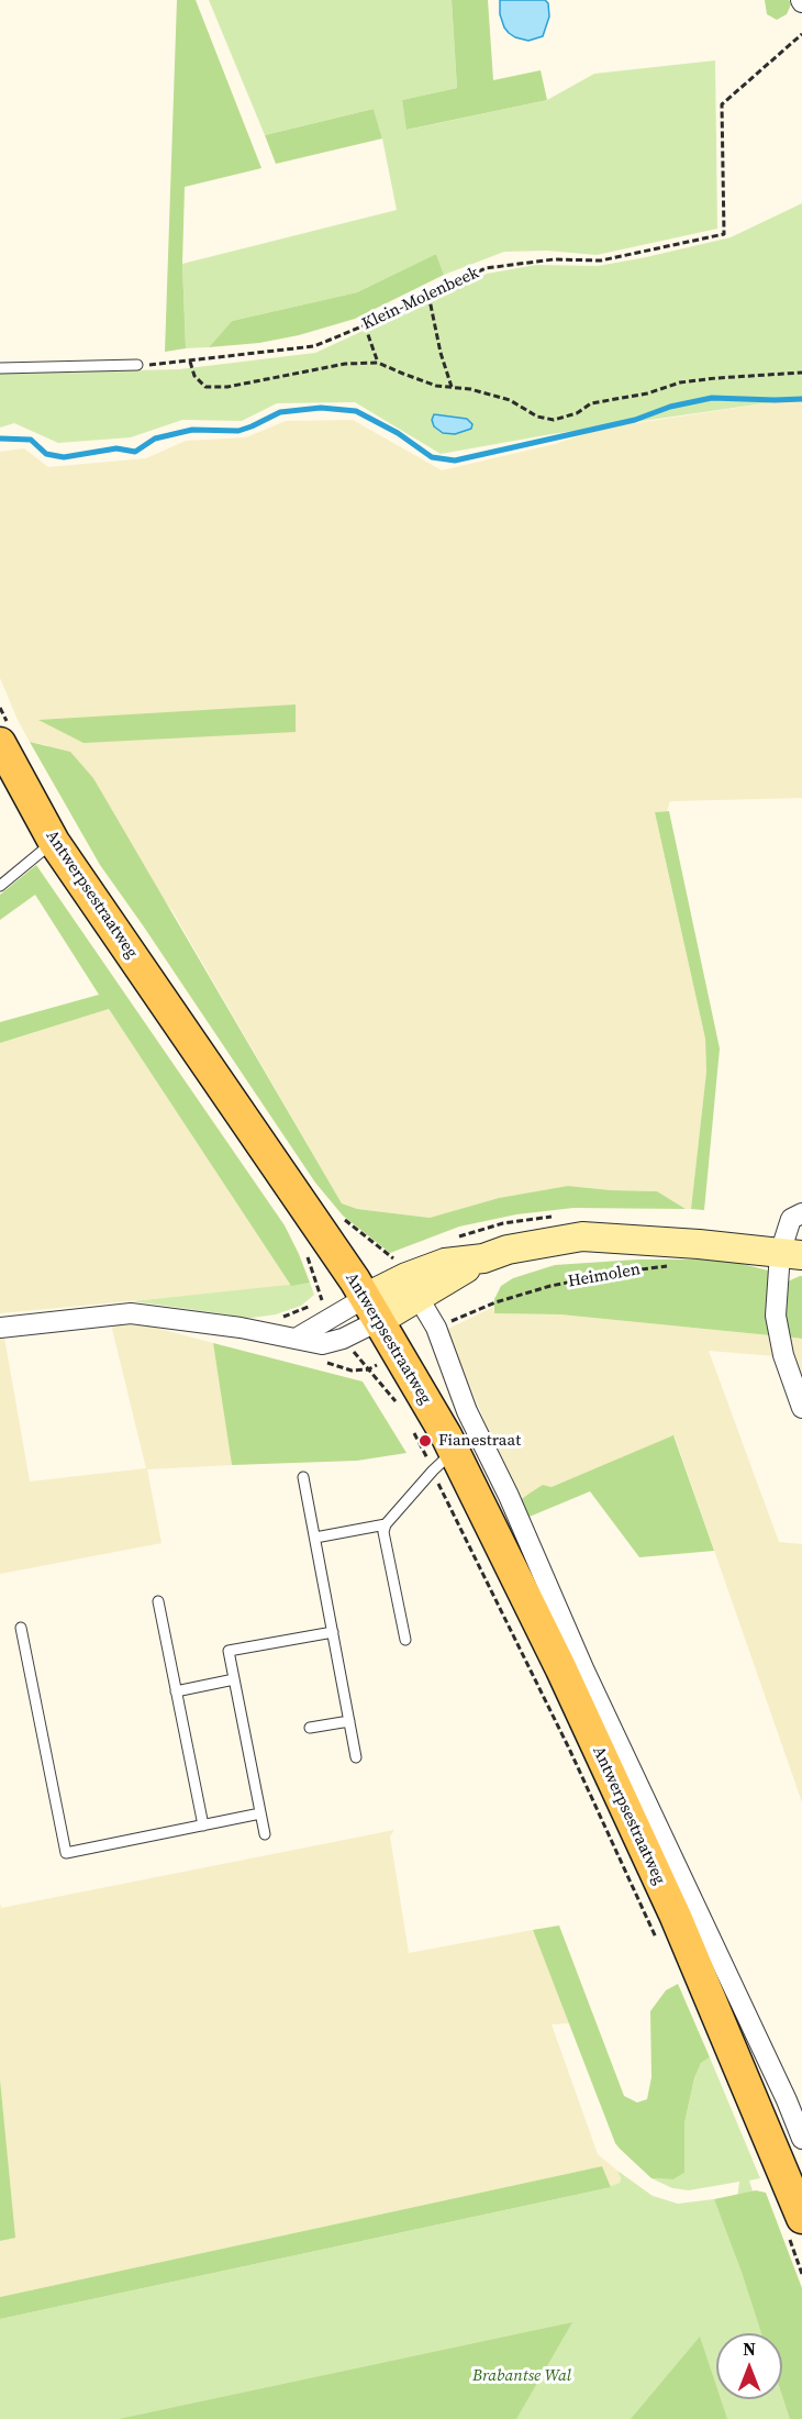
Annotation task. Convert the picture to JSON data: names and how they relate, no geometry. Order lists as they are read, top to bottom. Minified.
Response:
{"streets":{"main road":["Antwerpsestraatweg"],"street":["Heimolen"],"path":["Klein-Molenbeek"]},"crossings":[["Antwerpsestraatweg","Heimolen"]],"parks":["Brabantse Wal"],"places":["Fianestraat"],"north":"top"}
